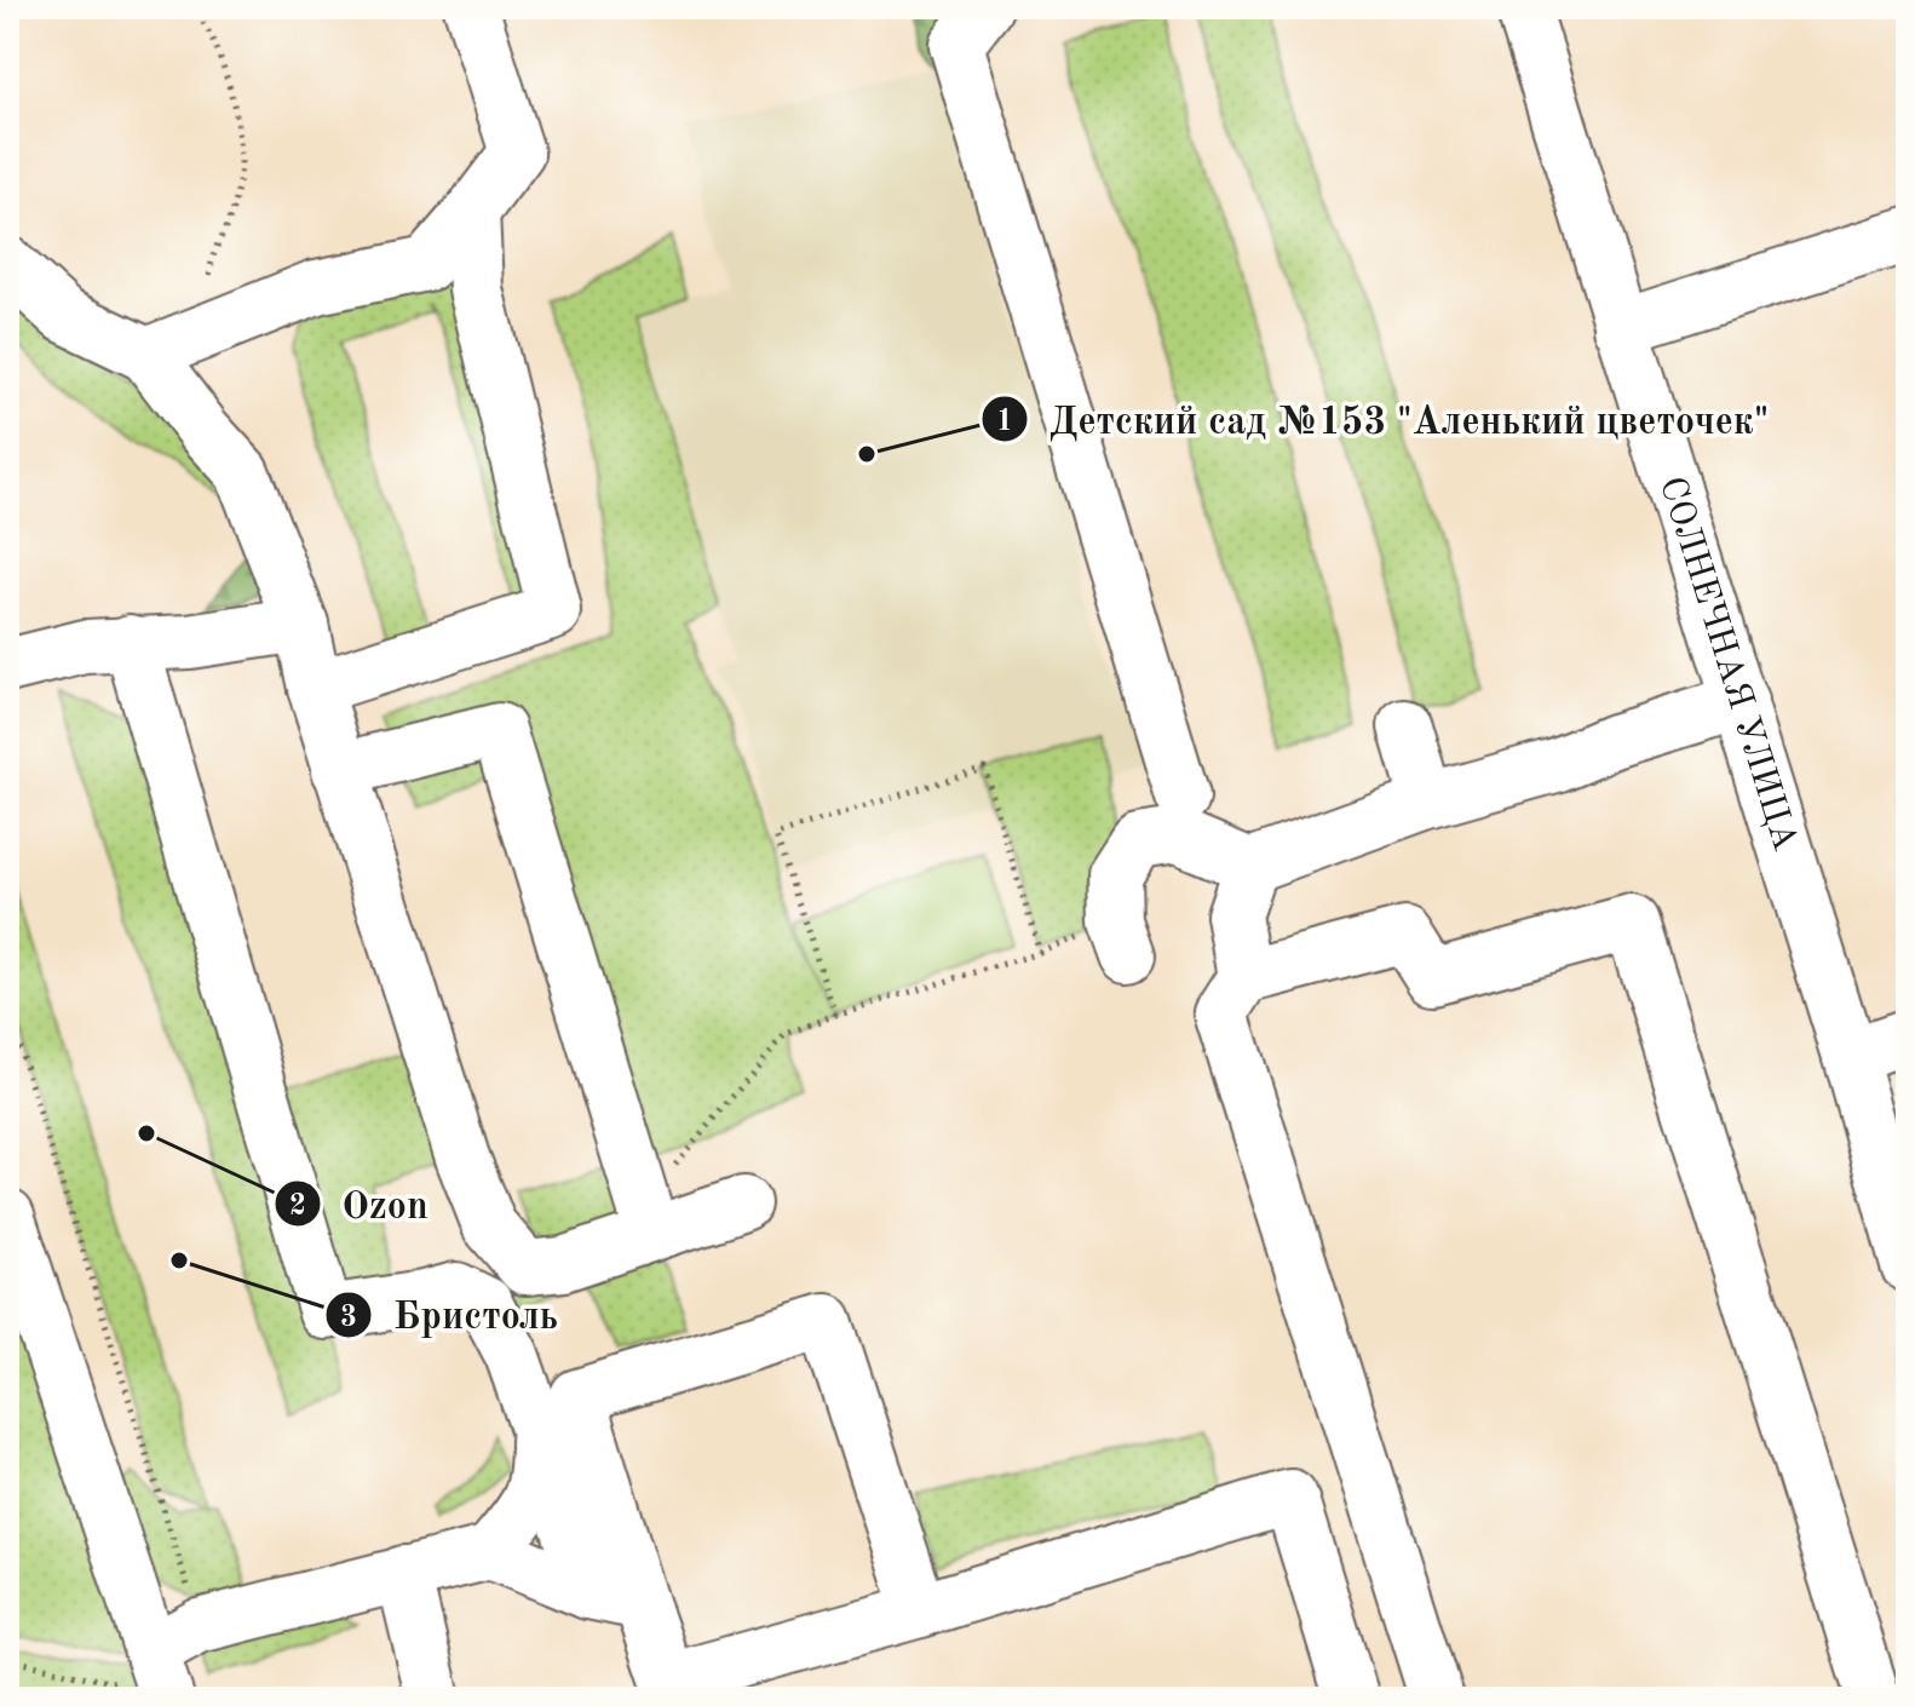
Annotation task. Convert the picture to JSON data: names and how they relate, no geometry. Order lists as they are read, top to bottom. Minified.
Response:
{"streets":{"main road":["СОЛНЕЧНАЯ УЛИЦА"]},"places":["Детский сад №153 \"Аленький цветочек\"","Ozon","Бристоль"]}
